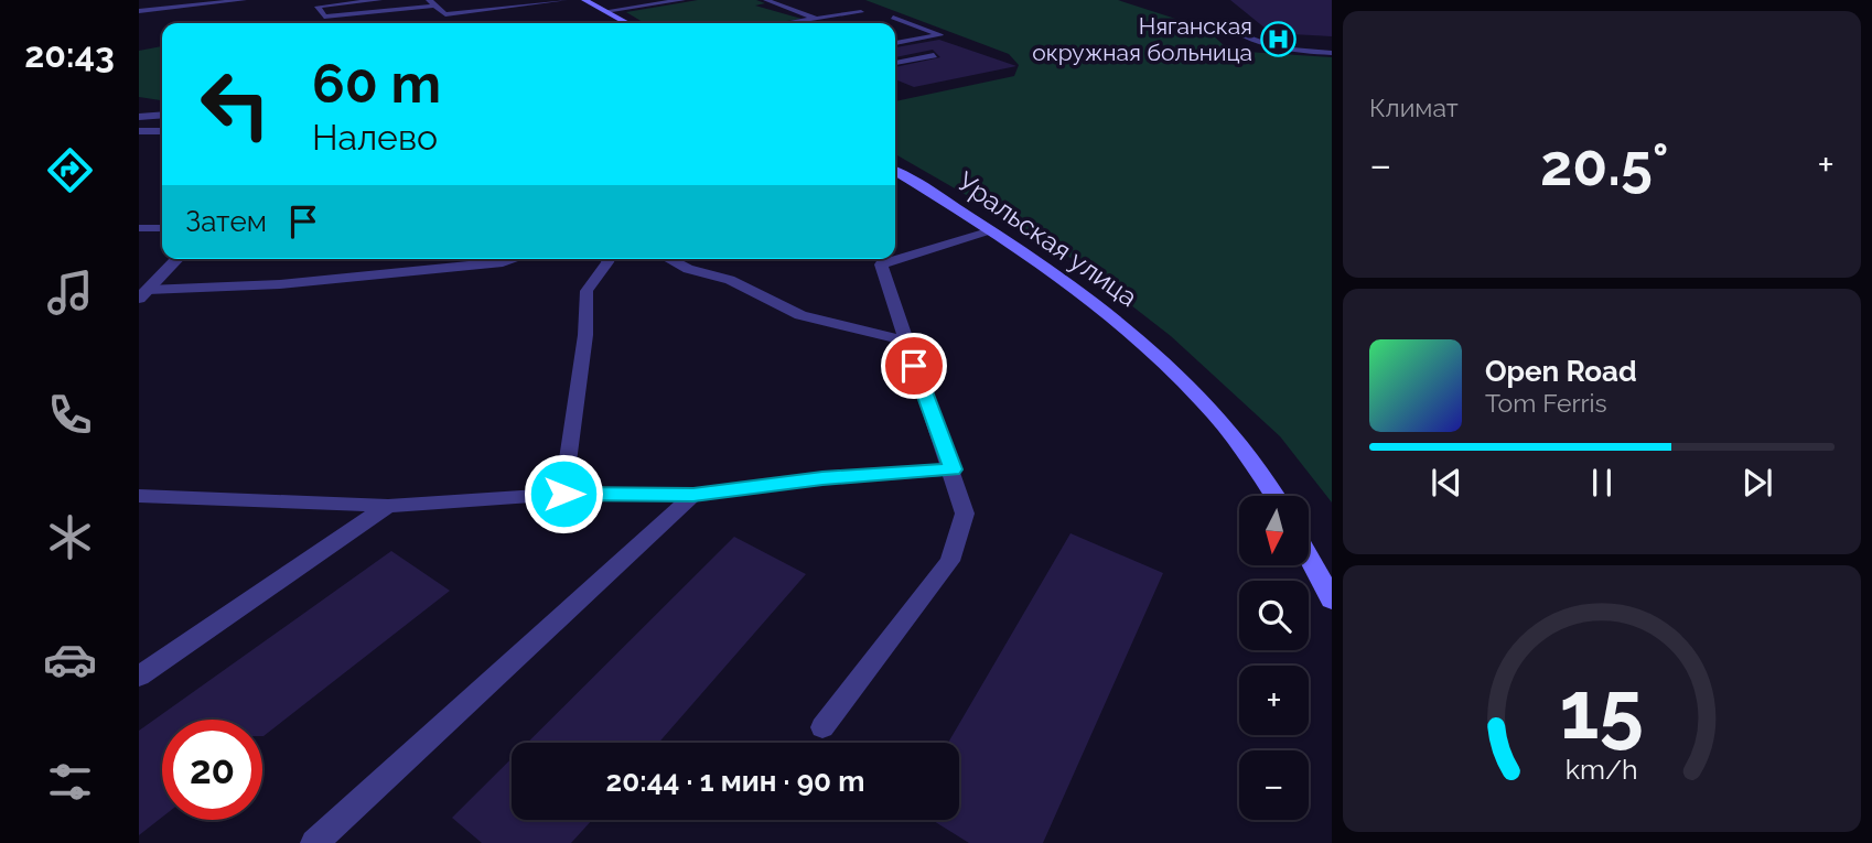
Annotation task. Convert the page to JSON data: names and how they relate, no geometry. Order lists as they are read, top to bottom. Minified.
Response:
{"streets":{"street":["Уральская улица"]},"places":{"hospital":["Няганская окружная больница"]},"north":"bottom","page":{"tabs":"20:43","tile":"Климат","turn":["60 m","Налево"],"heat":["−","20.5°","+"],"then":"Затем","song":["Open Road","Tom Ferris"],"map_buttons":["+","−"],"limit":"20","trip":"20:44 · 1 мин · 90 m","gauge":["15","km/h"]}}
